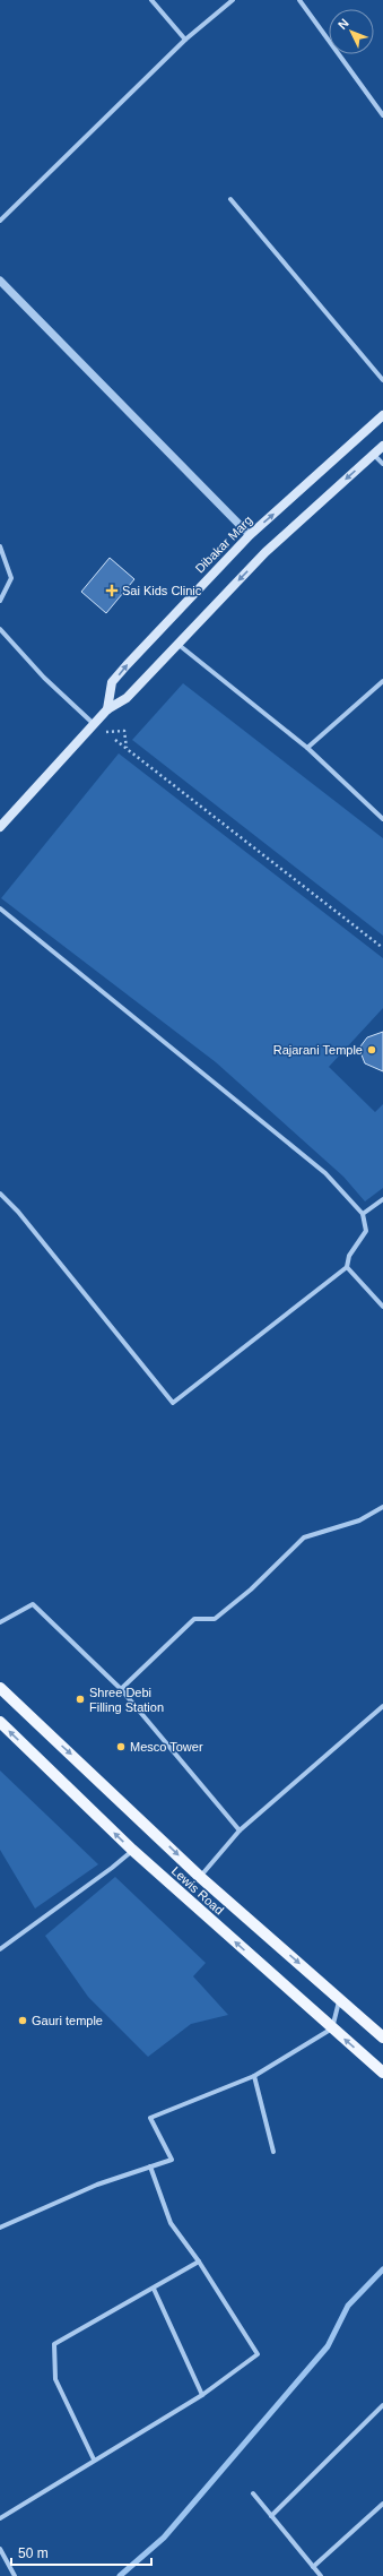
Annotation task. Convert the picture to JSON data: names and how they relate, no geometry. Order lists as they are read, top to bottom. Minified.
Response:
{"streets":{"main road":["Dibakar Marg","Lewis Road"]},"places":{"health":["Sai Kids Clinic"],"other":["Rajarani Temple","Shree Debi Filling Station","Mesco Tower","Gauri temple"]},"scale_bar":"50 m","north":"top left"}
